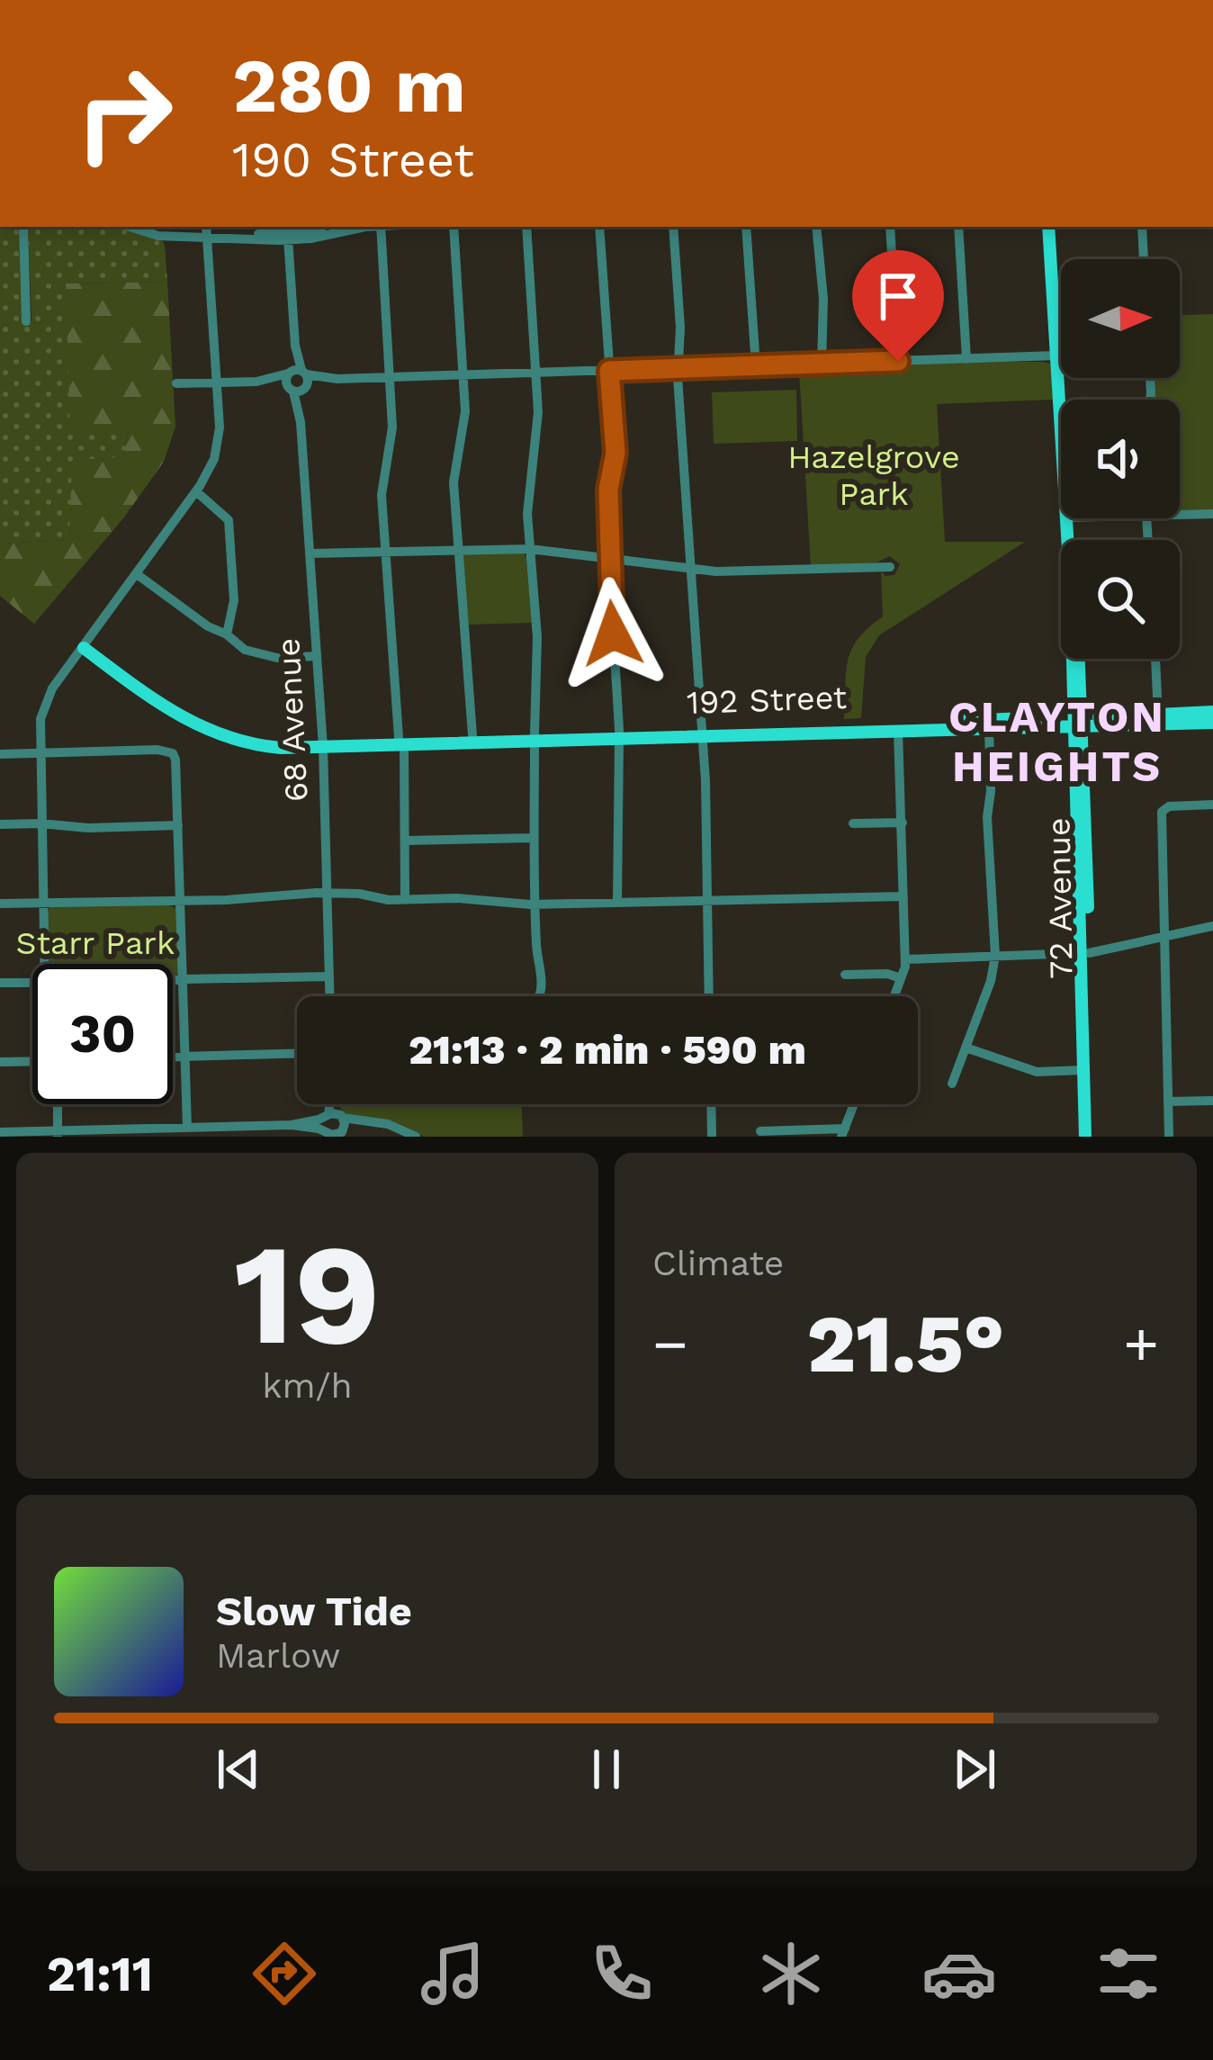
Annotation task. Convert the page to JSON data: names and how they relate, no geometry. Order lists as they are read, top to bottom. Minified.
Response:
{"streets":{"main road":["192 Street","72 Avenue"],"street":["68 Avenue"]},"crossings":[["192 Street","68 Avenue"],["192 Street","72 Avenue"]],"districts":["CLAYTON HEIGHTS"],"parks":["Hazelgrove Park","Starr Park"],"north":"right","page":{"turn":["280 m","190 Street"],"limit":"30","trip":"21:13 · 2 min · 590 m","tile":[["19","km/h"],"Climate"],"heat":["−","21.5°","+"],"song":["Slow Tide","Marlow"],"tabs":"21:11"}}
